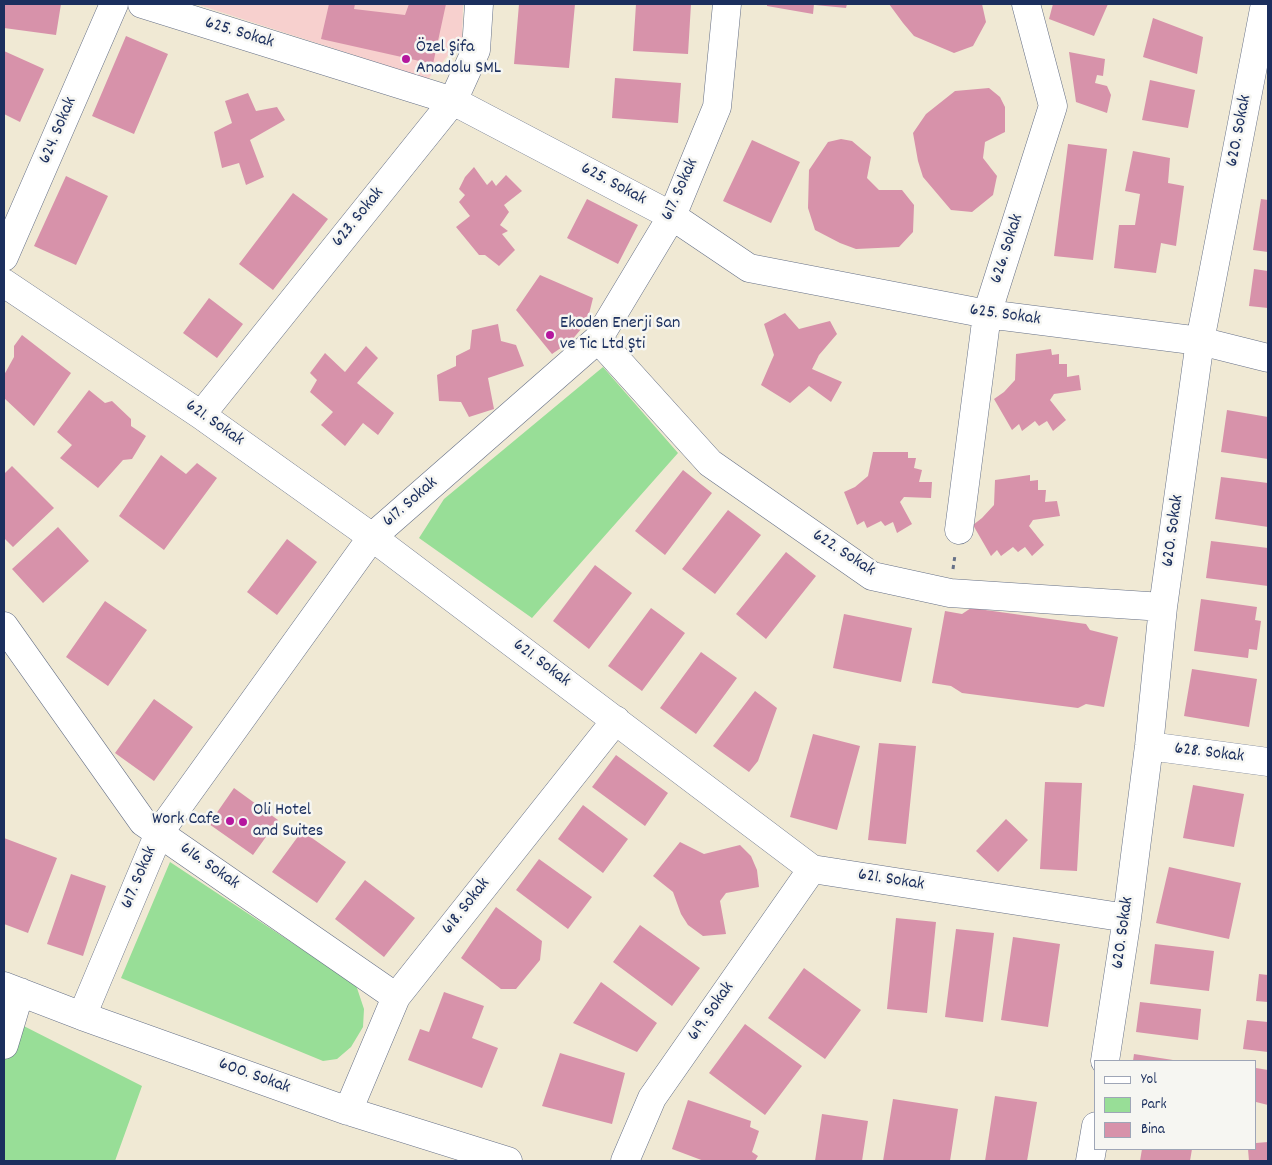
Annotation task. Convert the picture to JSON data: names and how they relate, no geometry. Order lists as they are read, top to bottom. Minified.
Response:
{"streets":{"street":["625. Sokak","624. Sokak","620. Sokak","617. Sokak","623. Sokak","626. Sokak","621. Sokak","622. Sokak","628. Sokak","616. Sokak","618. Sokak","619. Sokak","600. Sokak"]},"crossings":[["625. Sokak","620. Sokak"],["625. Sokak","617. Sokak"],["625. Sokak","623. Sokak"],["625. Sokak","626. Sokak"],["620. Sokak","621. Sokak"],["620. Sokak","622. Sokak"],["620. Sokak","628. Sokak"],["617. Sokak","621. Sokak"],["617. Sokak","622. Sokak"],["617. Sokak","616. Sokak"],["617. Sokak","600. Sokak"],["623. Sokak","621. Sokak"],["621. Sokak","618. Sokak"],["621. Sokak","619. Sokak"],["616. Sokak","618. Sokak"],["618. Sokak","600. Sokak"]],"places":["Özel Şifa Anadolu SML","Ekoden Enerji San ve Tic Ltd Şti","Work Cafe","Oli Hotel and Suites"],"legend":["Yol","Park","Bina"]}
